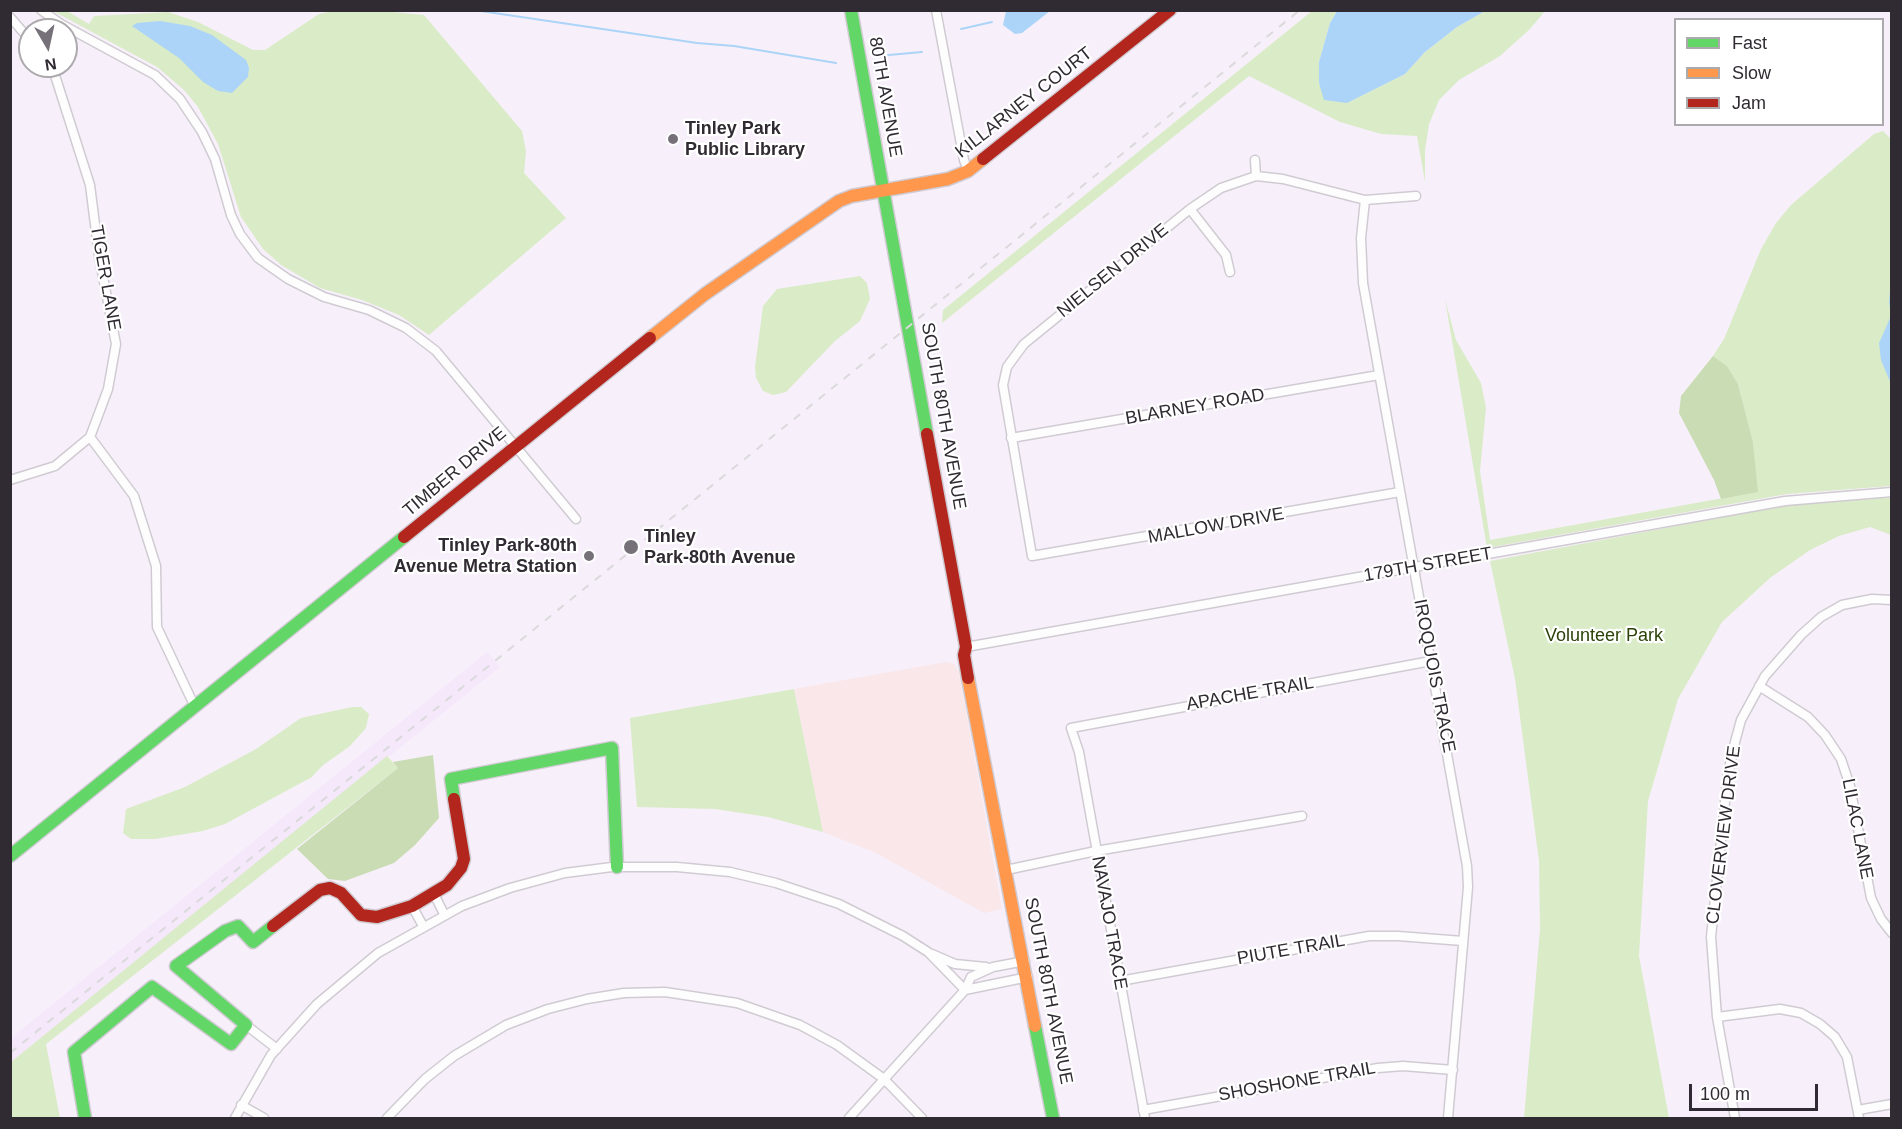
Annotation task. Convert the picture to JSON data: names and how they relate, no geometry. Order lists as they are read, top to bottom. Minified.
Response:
{"streets":{"street":["80TH AVENUE","KILLARNEY COURT","NIELSEN DRIVE","TIGER LANE","BLARNEY ROAD","SOUTH 80TH AVENUE","TIMBER DRIVE","MALLOW DRIVE","179TH STREET","IROQUOIS TRACE","APACHE TRAIL","LILAC LANE","CLOVERVIEW DRIVE","NAVAJO TRACE","PIUTE TRAIL","SHOSHONE TRAIL"]},"crossings":[["80TH AVENUE","KILLARNEY COURT"],["80TH AVENUE","SOUTH 80TH AVENUE"],["80TH AVENUE","TIMBER DRIVE"],["KILLARNEY COURT","SOUTH 80TH AVENUE"],["KILLARNEY COURT","TIMBER DRIVE"],["NIELSEN DRIVE","BLARNEY ROAD"],["NIELSEN DRIVE","MALLOW DRIVE"],["NIELSEN DRIVE","IROQUOIS TRACE"],["BLARNEY ROAD","IROQUOIS TRACE"],["SOUTH 80TH AVENUE","TIMBER DRIVE"],["SOUTH 80TH AVENUE","179TH STREET"],["MALLOW DRIVE","IROQUOIS TRACE"],["179TH STREET","IROQUOIS TRACE"],["IROQUOIS TRACE","APACHE TRAIL"],["IROQUOIS TRACE","PIUTE TRAIL"],["IROQUOIS TRACE","SHOSHONE TRAIL"],["APACHE TRAIL","NAVAJO TRACE"],["LILAC LANE","CLOVERVIEW DRIVE"],["NAVAJO TRACE","PIUTE TRAIL"],["NAVAJO TRACE","SHOSHONE TRAIL"]],"parks":["Volunteer Park"],"places":["Tinley Park Public Library","Tinley Park-80th Avenue","Tinley Park-80th Avenue Metra Station"],"legend":["Fast","Slow","Jam"],"scale_bar":"100 m","north":"bottom"}
